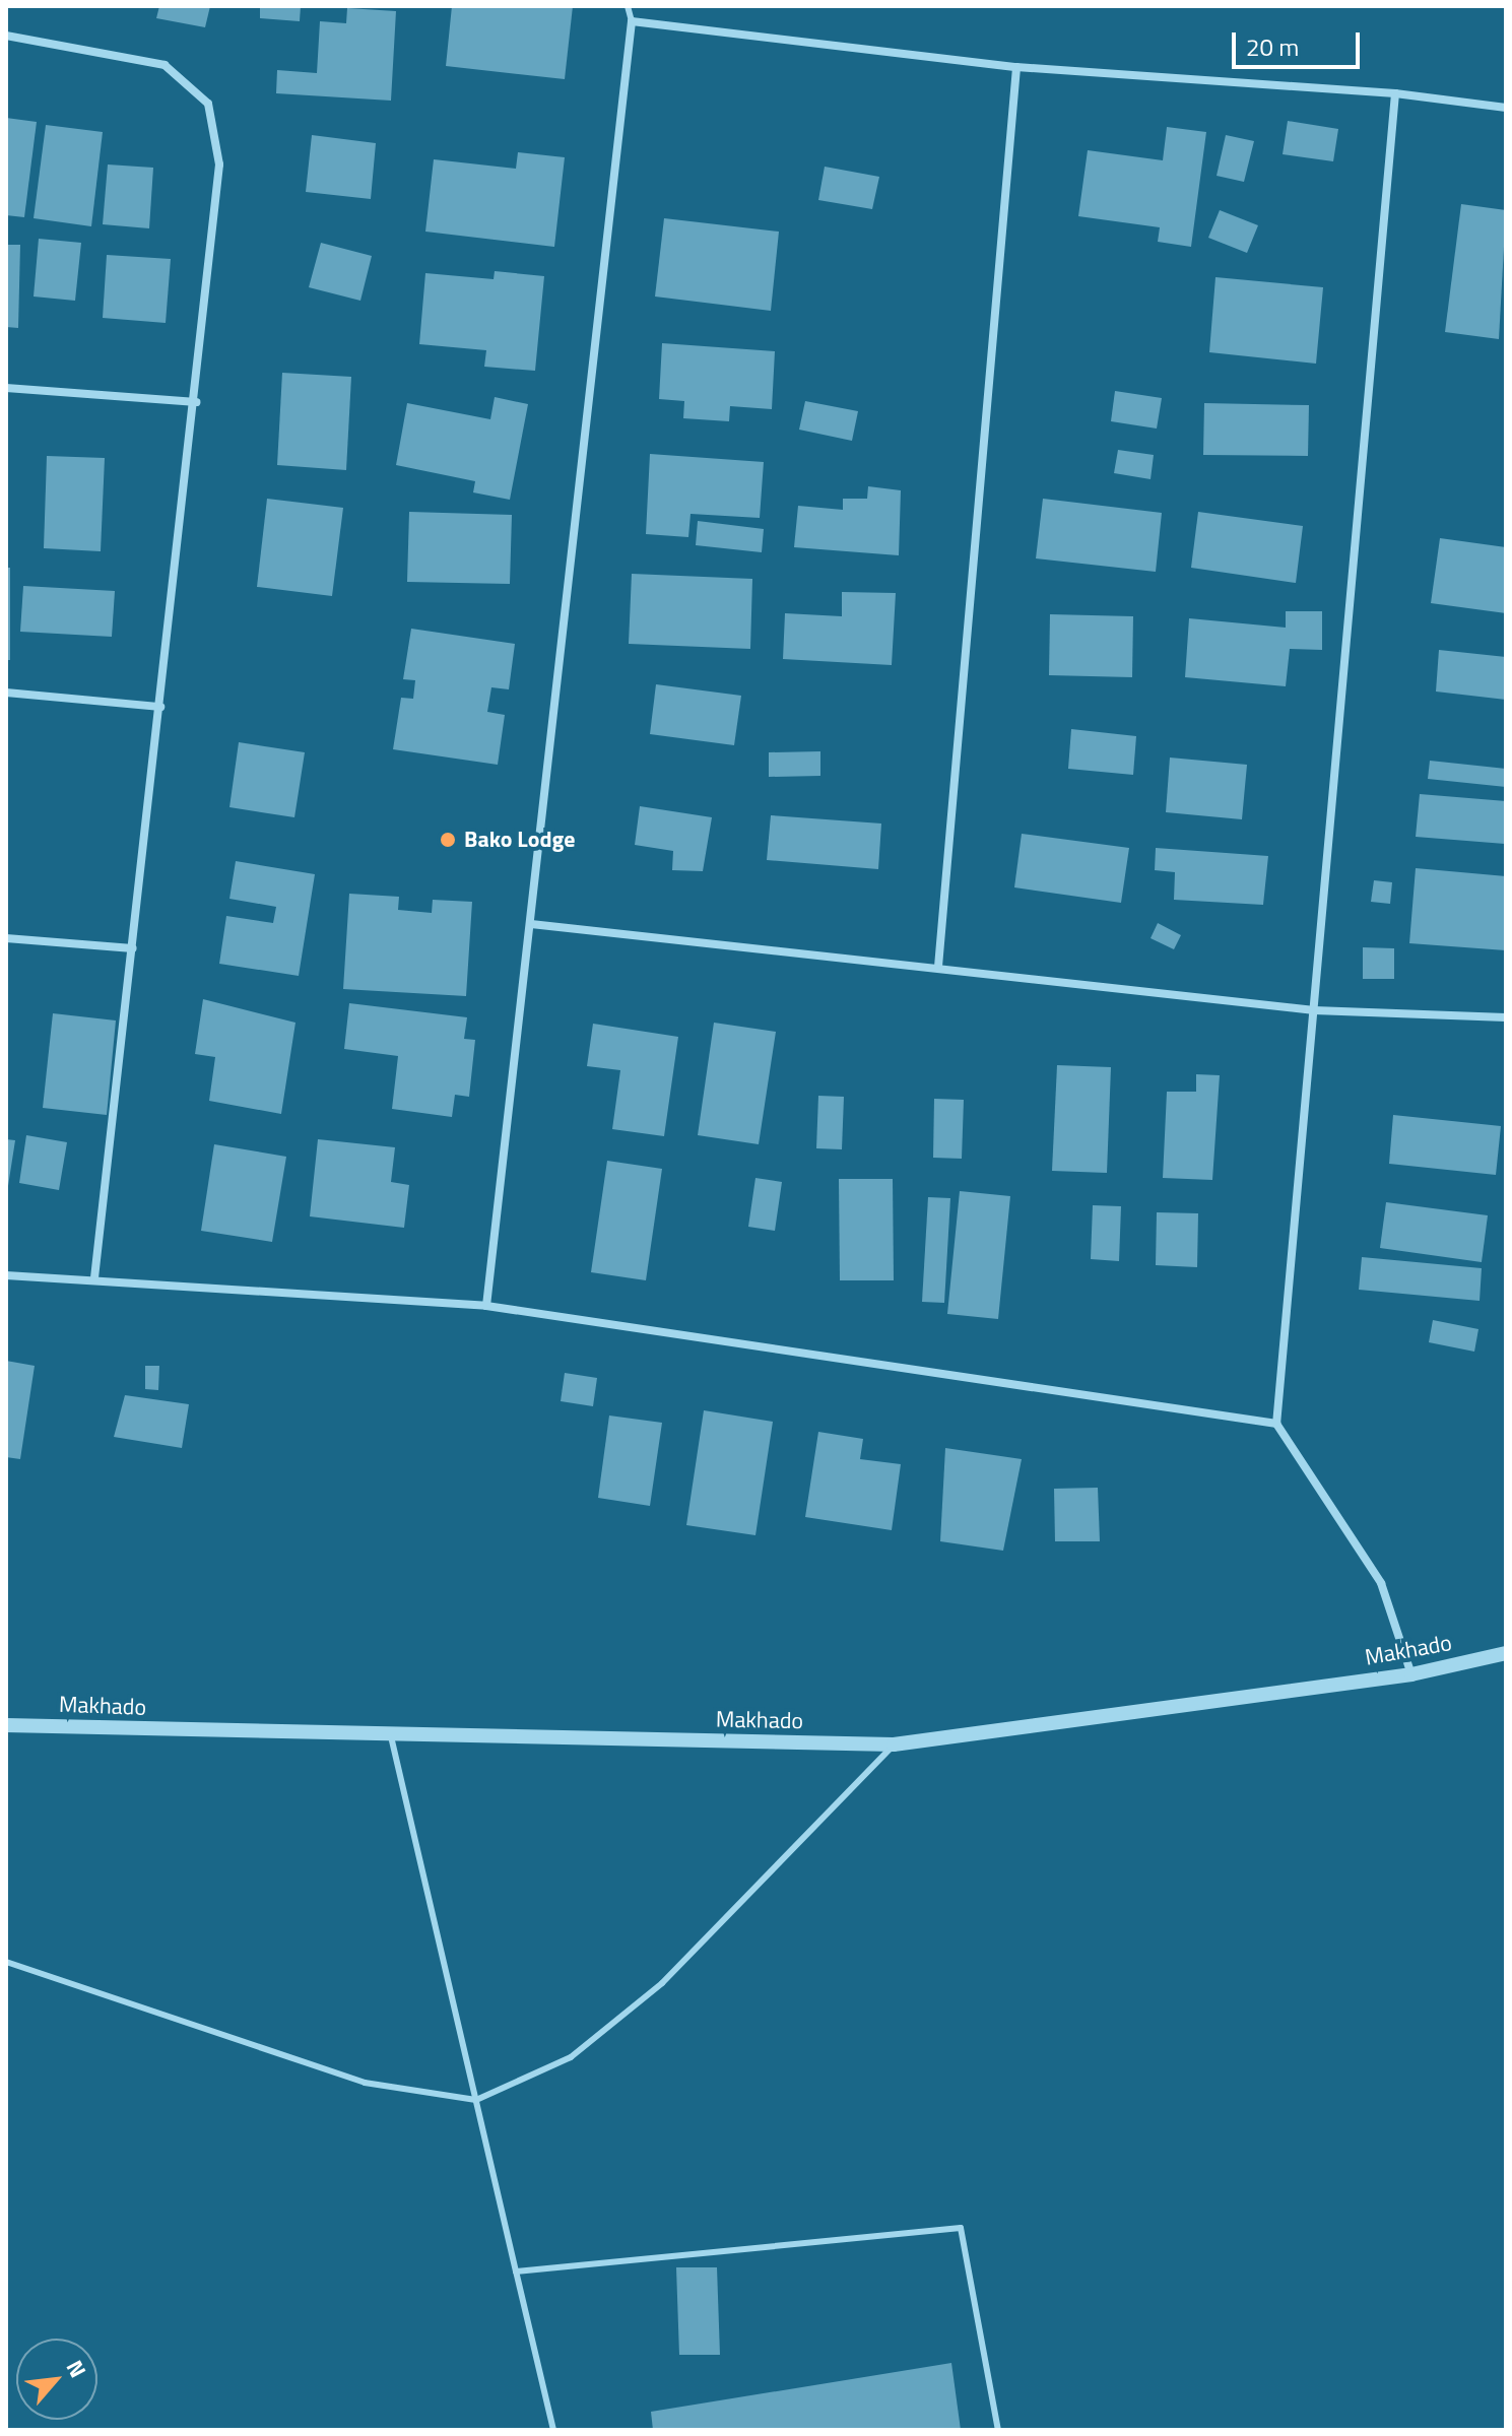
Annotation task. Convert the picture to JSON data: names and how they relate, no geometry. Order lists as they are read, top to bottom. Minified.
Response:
{"streets":{"street":["Makhado"]},"places":["Bako Lodge"],"scale_bar":"20 m","north":"top right"}
